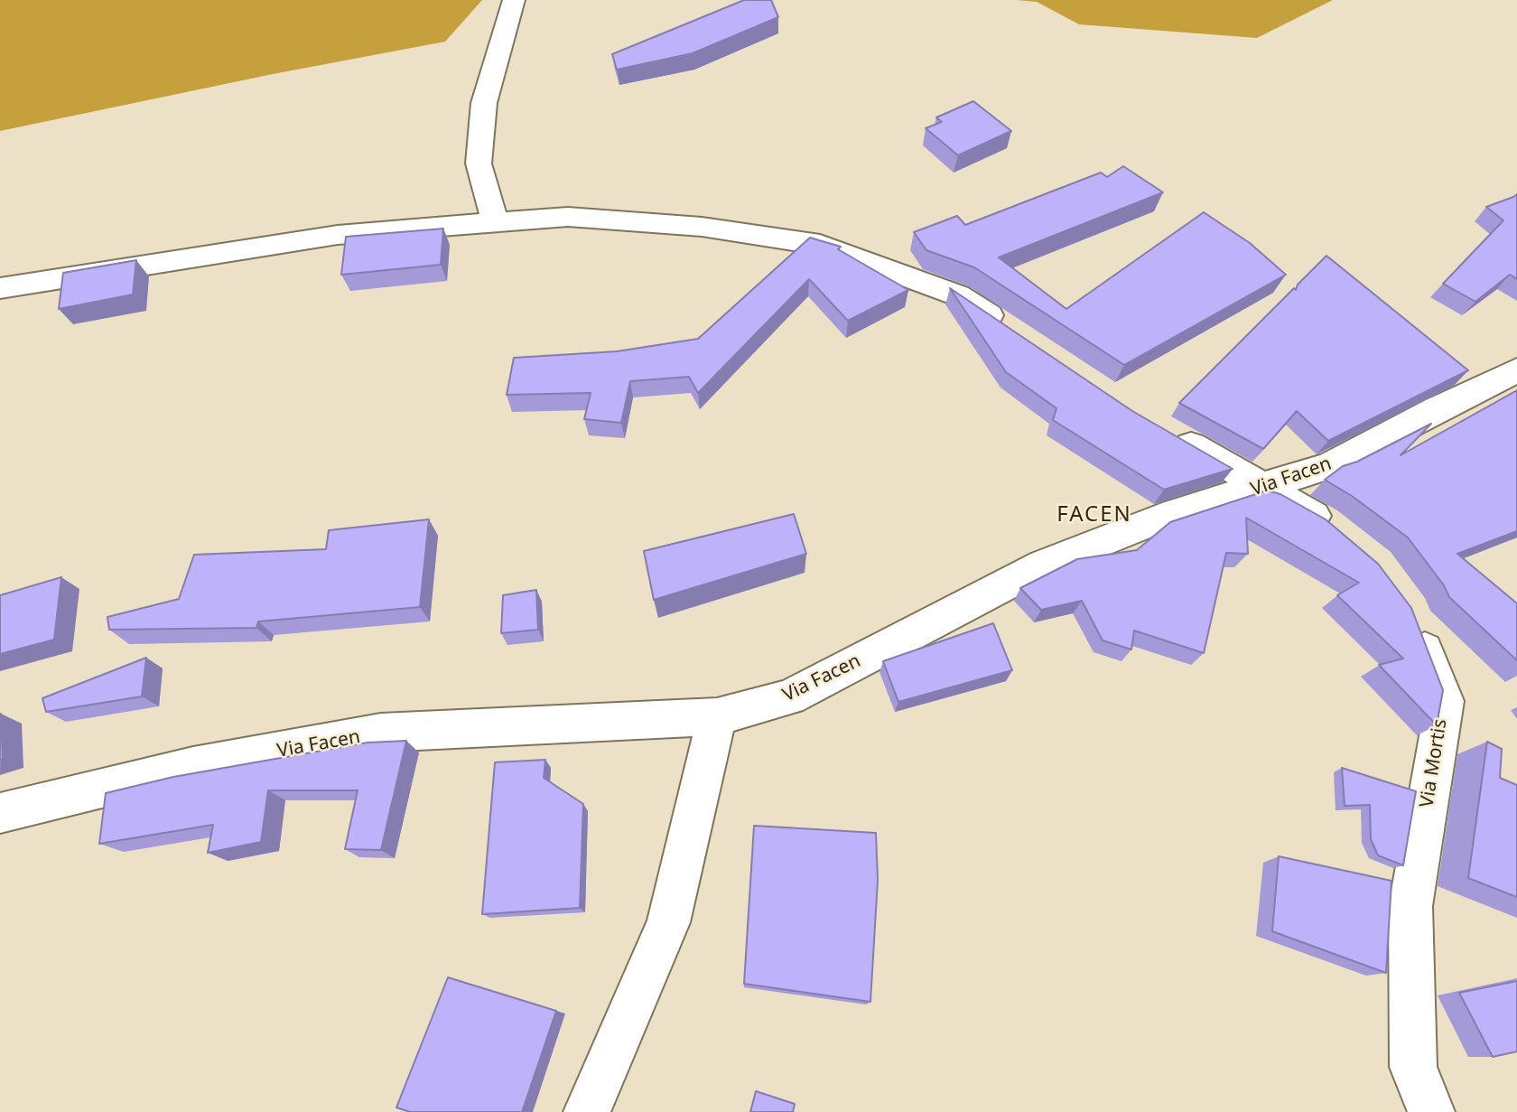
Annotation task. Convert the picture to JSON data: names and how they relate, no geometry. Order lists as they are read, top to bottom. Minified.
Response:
{"streets":{"street":["Via Facen","Via Mortis"]},"districts":["FACEN"]}
